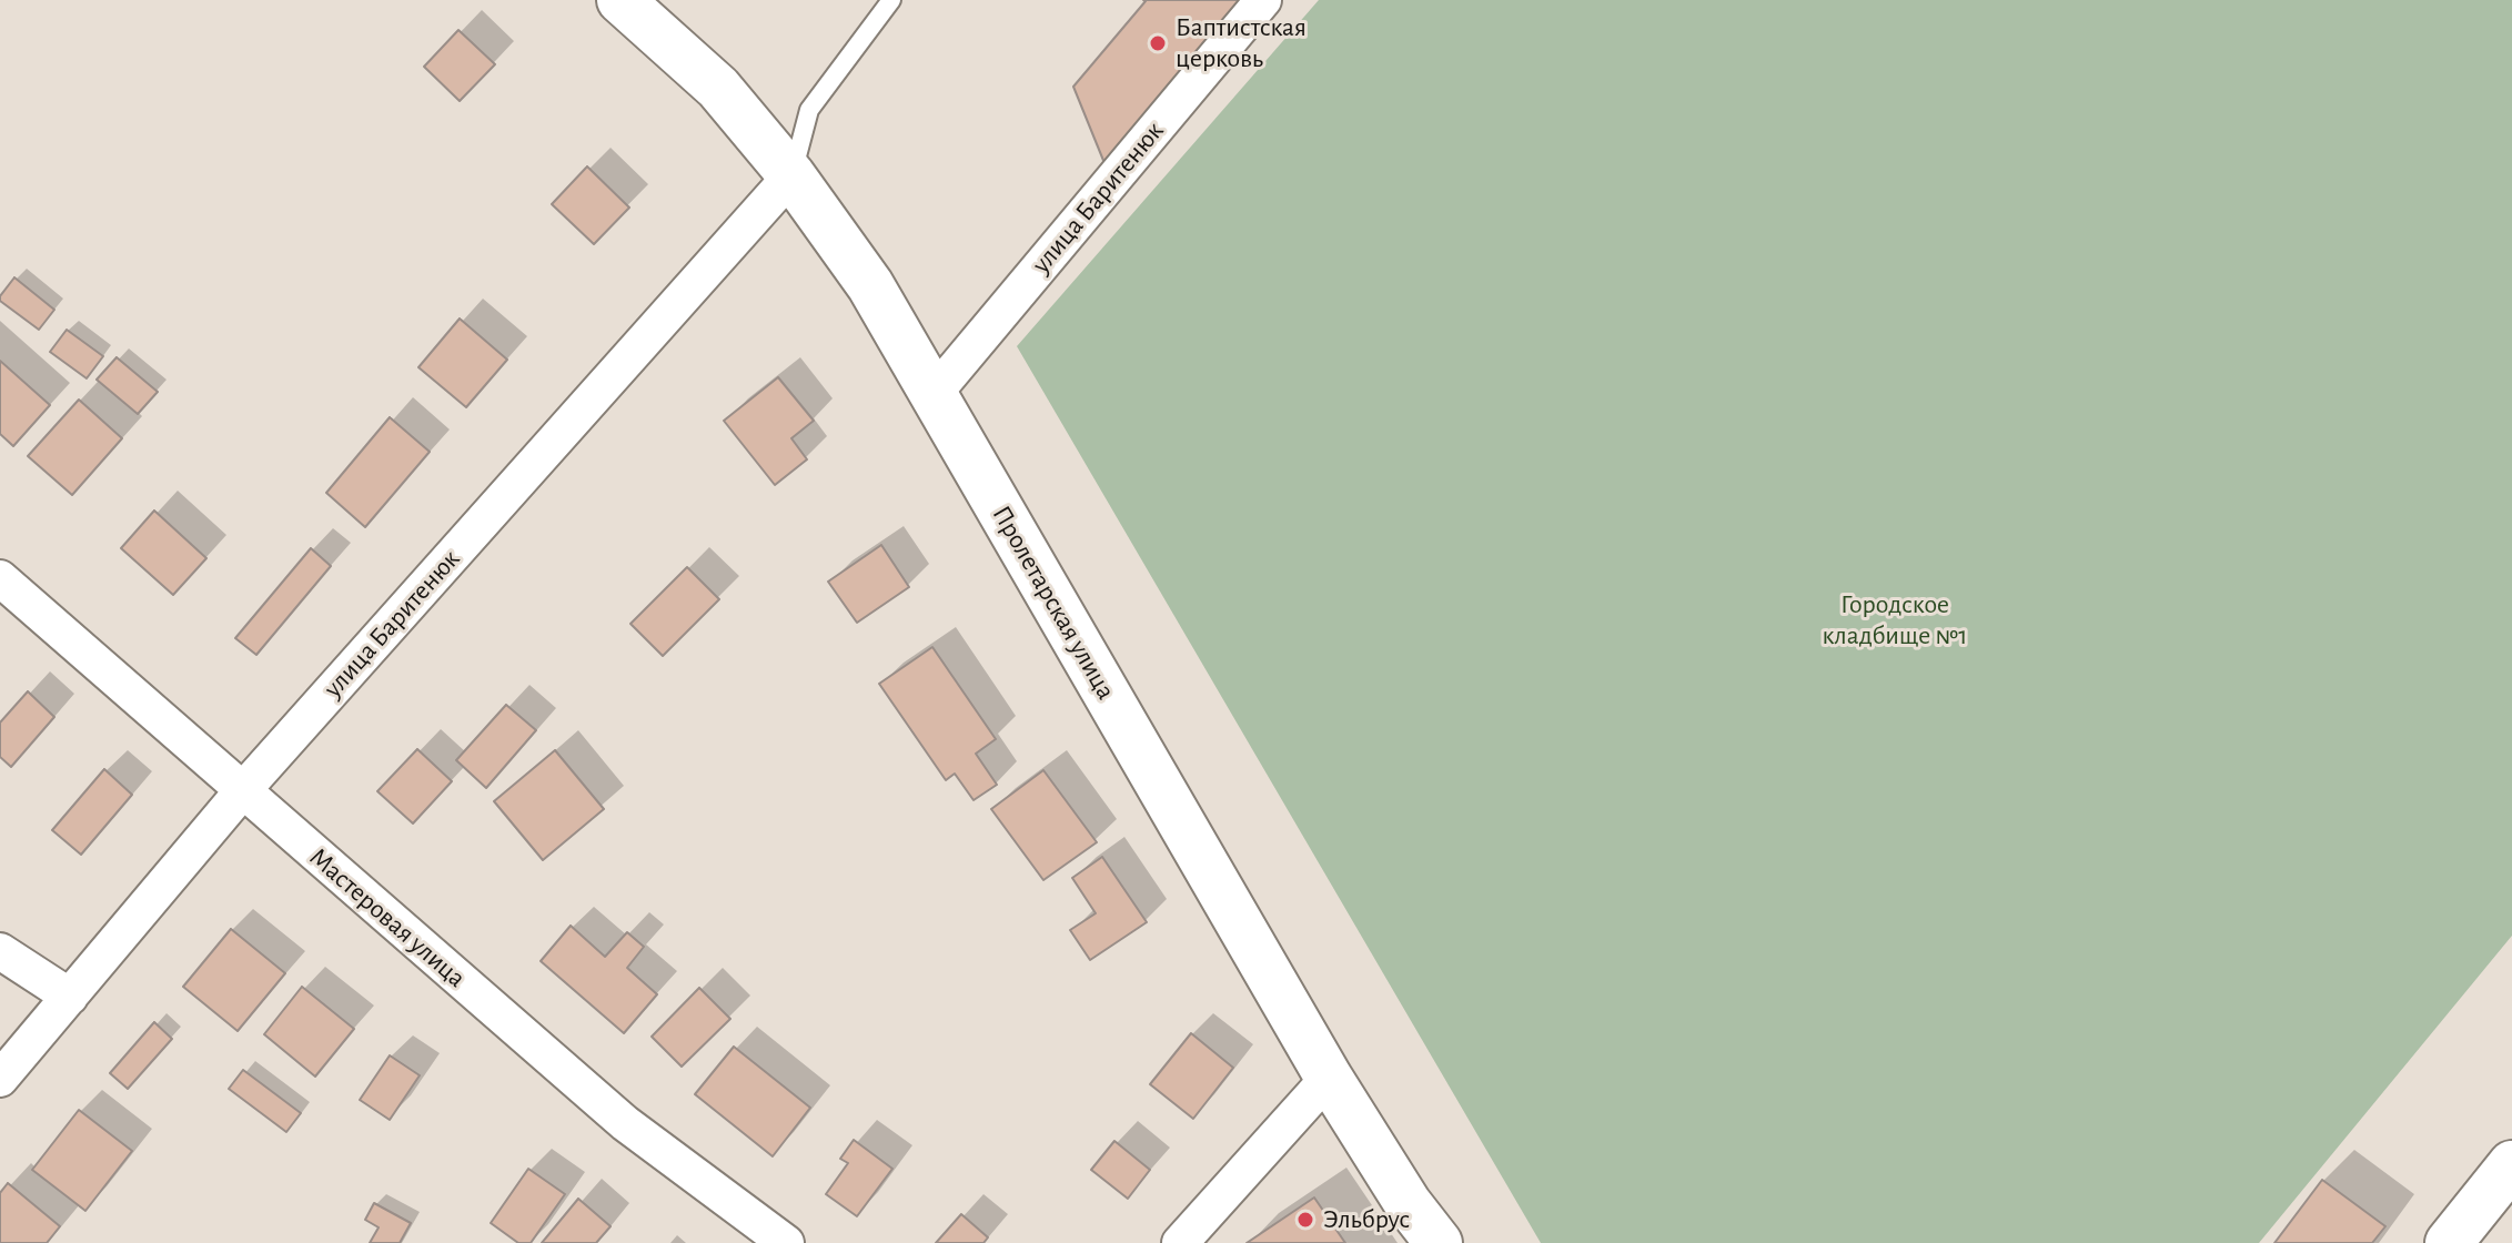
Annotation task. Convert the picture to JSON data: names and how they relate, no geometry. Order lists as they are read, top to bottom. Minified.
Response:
{"streets":{"street":["улица Баритенюк","Пролетарская улица","Мастеровая улица"]},"crossings":[["улица Баритенюк","Пролетарская улица"],["улица Баритенюк","Мастеровая улица"]],"parks":["Городское кладбище №1"],"places":["Баптистская церковь","Эльбрус"]}
